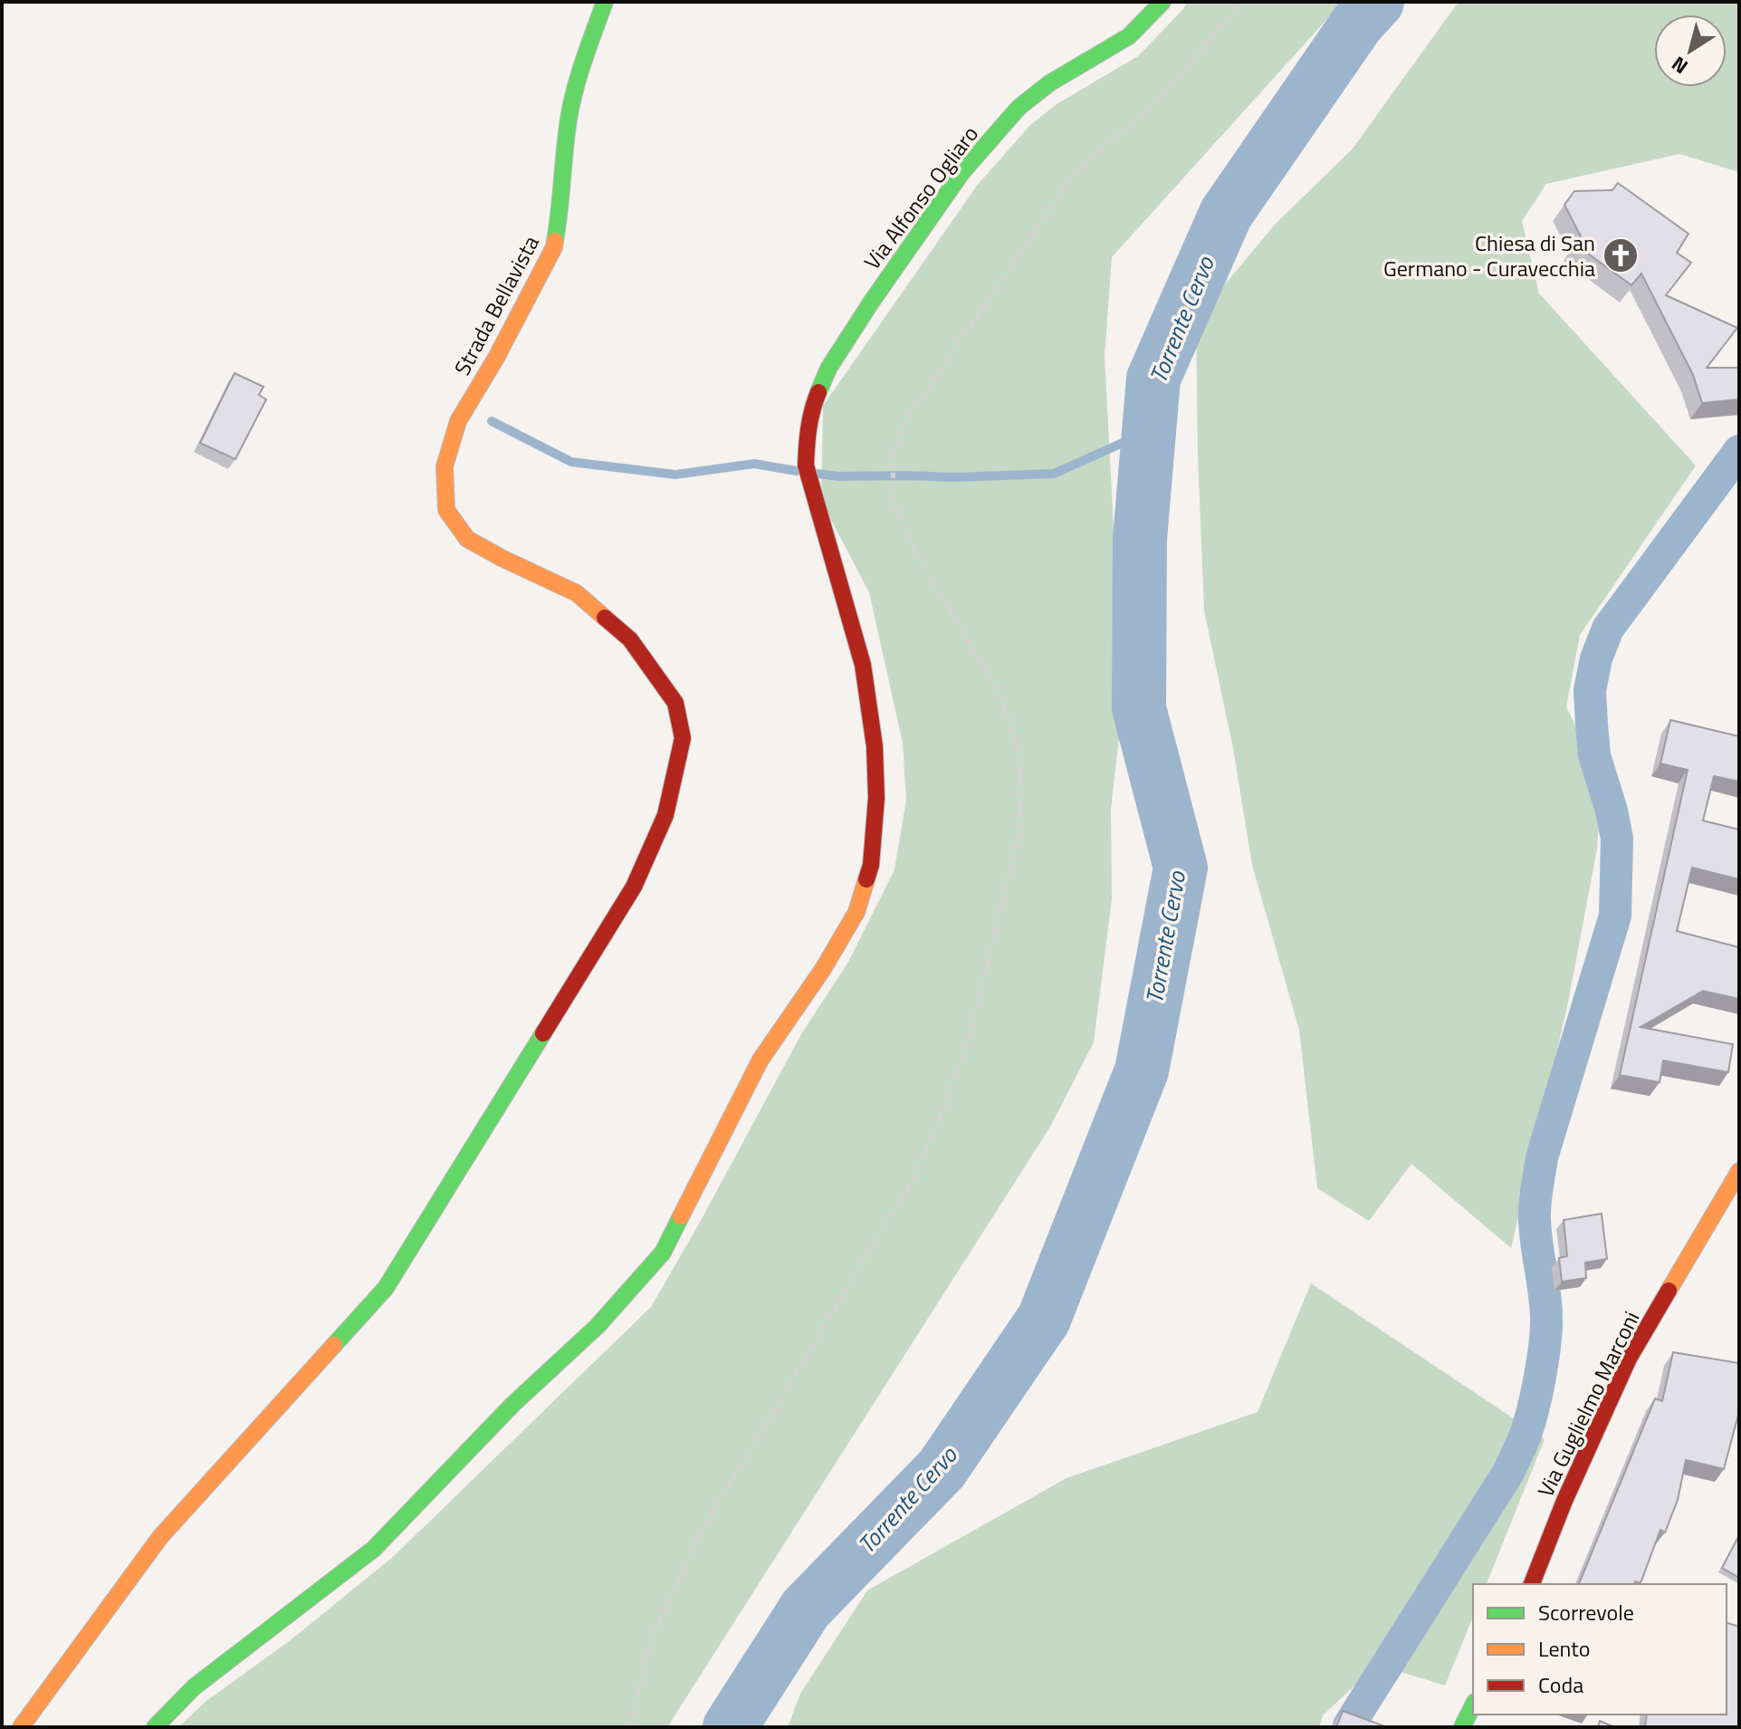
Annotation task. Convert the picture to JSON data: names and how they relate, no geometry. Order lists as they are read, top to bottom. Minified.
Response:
{"streets":{"street":["Via Alfonso Ogliaro","Strada Bellavista","Via Guglielmo Marconi"]},"water":["Torrente Cervo"],"places":{"church":["Chiesa di San Germano - Curavecchia"]},"legend":["Scorrevole","Lento","Coda"],"north":"bottom left"}
